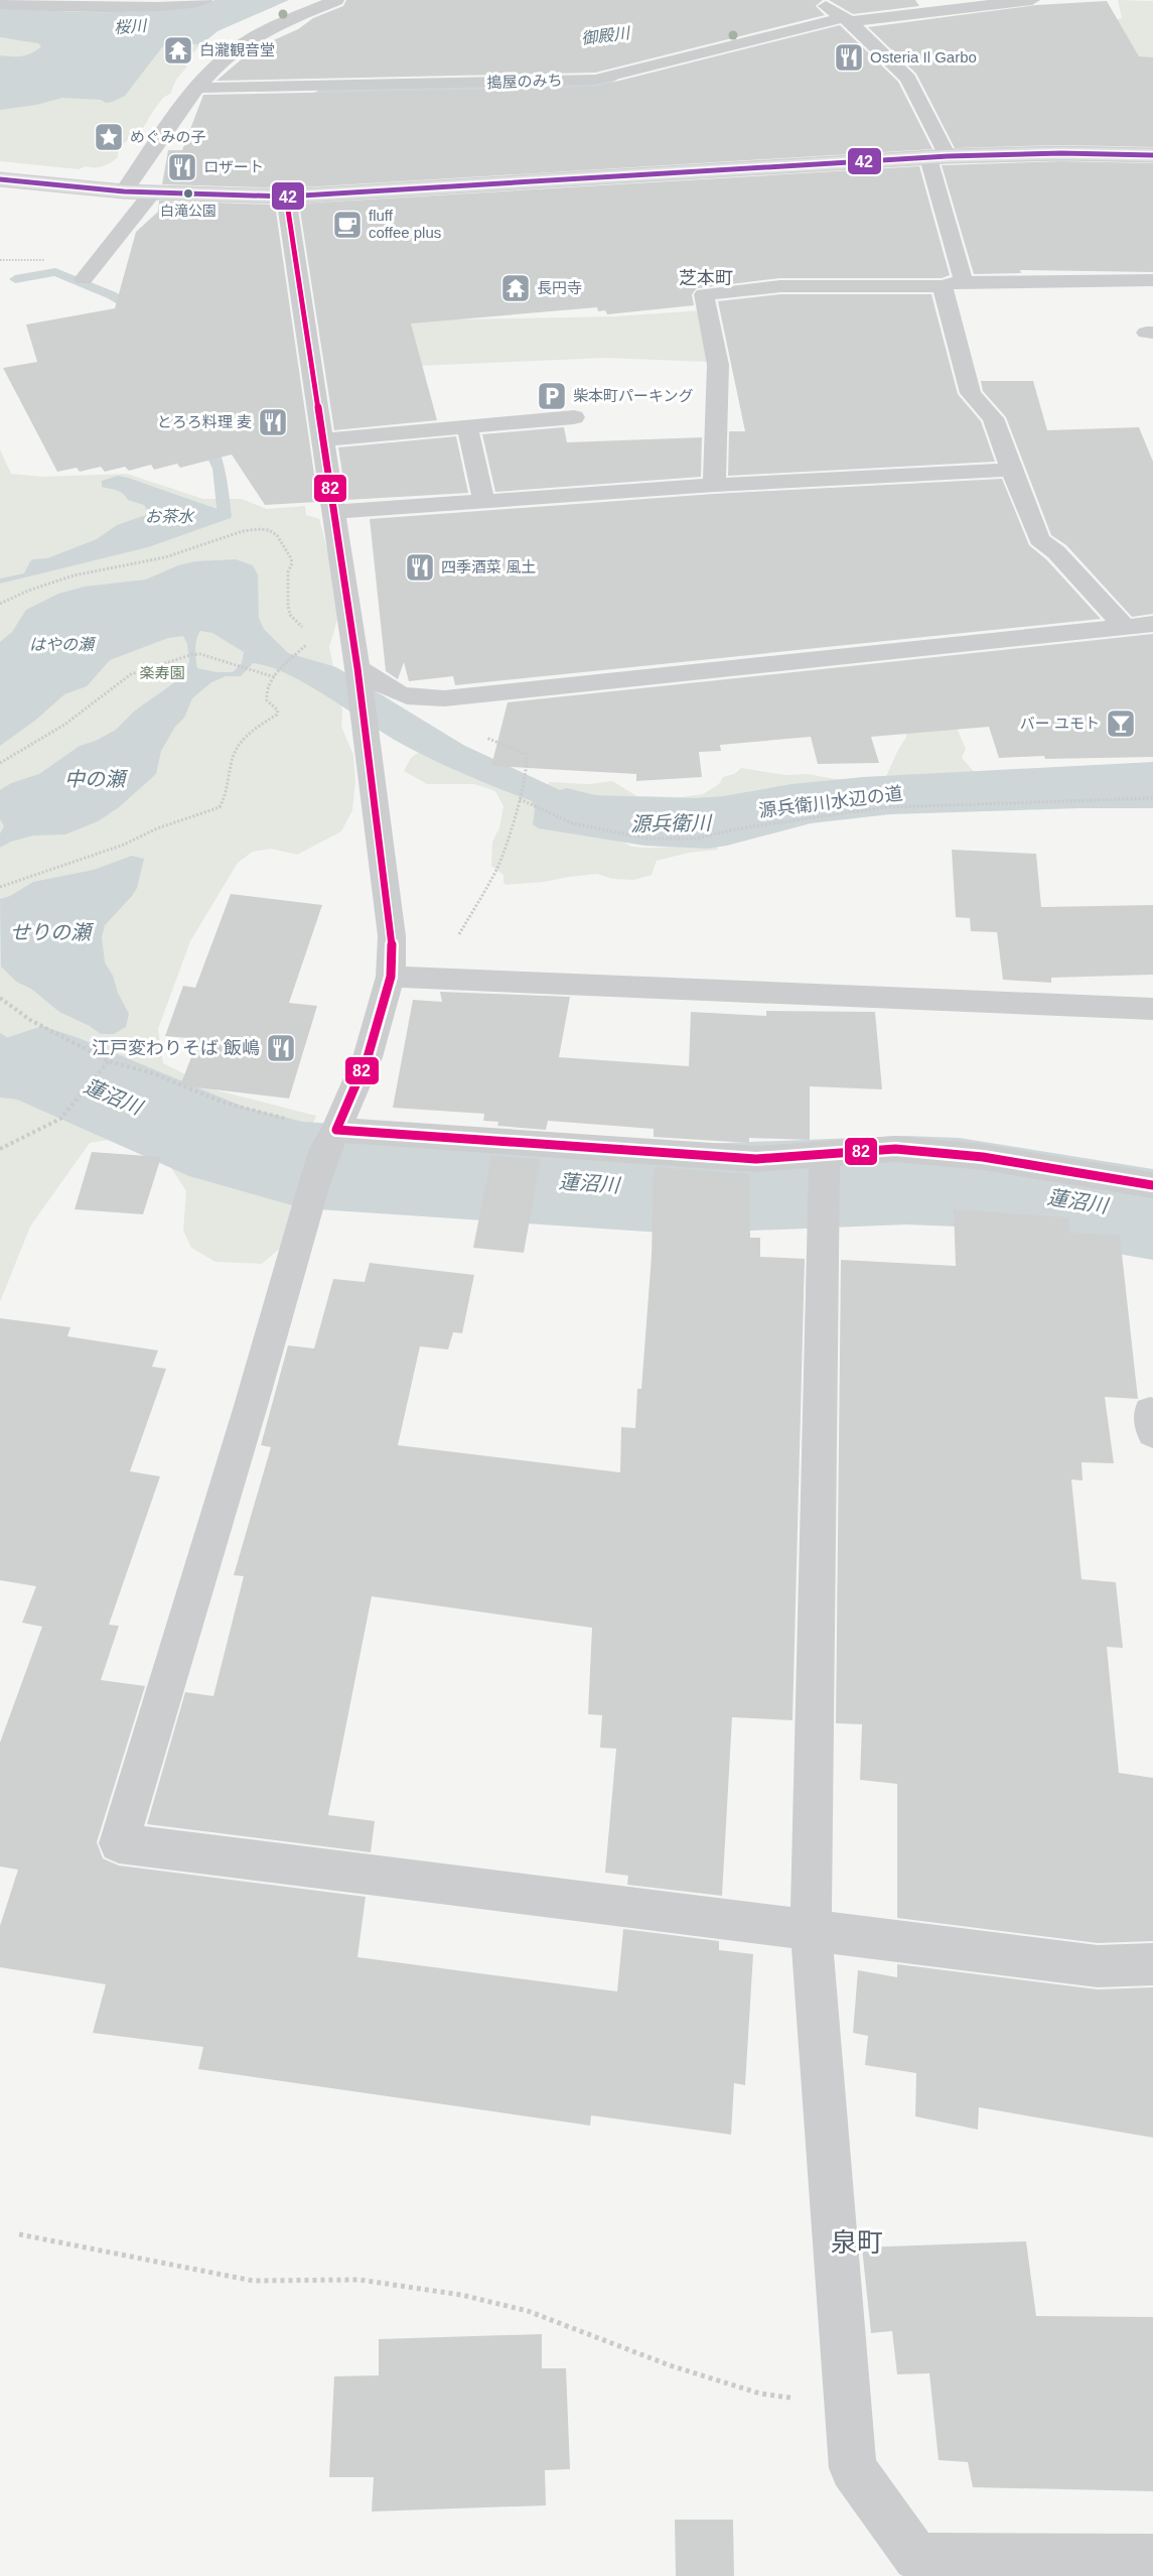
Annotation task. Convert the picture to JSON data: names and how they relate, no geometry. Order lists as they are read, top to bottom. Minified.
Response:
{"streets":{"street":["搗屋のみち"],"path":["源兵衛川水辺の道"]},"districts":["芝本町","泉町"],"water":["桜川","御殿川","お茶水","はやの瀬","中の瀬","源兵衛川","せりの瀬","蓮沼川"],"parks":["楽寿園"],"places":{"temple":["白瀧観音堂","長円寺"],"restaurant":["Osteria Il Garbo","ロザート","とろろ料理 麦","四季酒菜 風土","江戸変わりそば 飯嶋"],"place":["めぐみの子"],"other":["白滝公園"],"cafe":["fluff coffee plus"],"parking":["柴本町パーキング"],"bar":["バー ユモト"]},"lines":["transit line 42","transit line 82"]}
